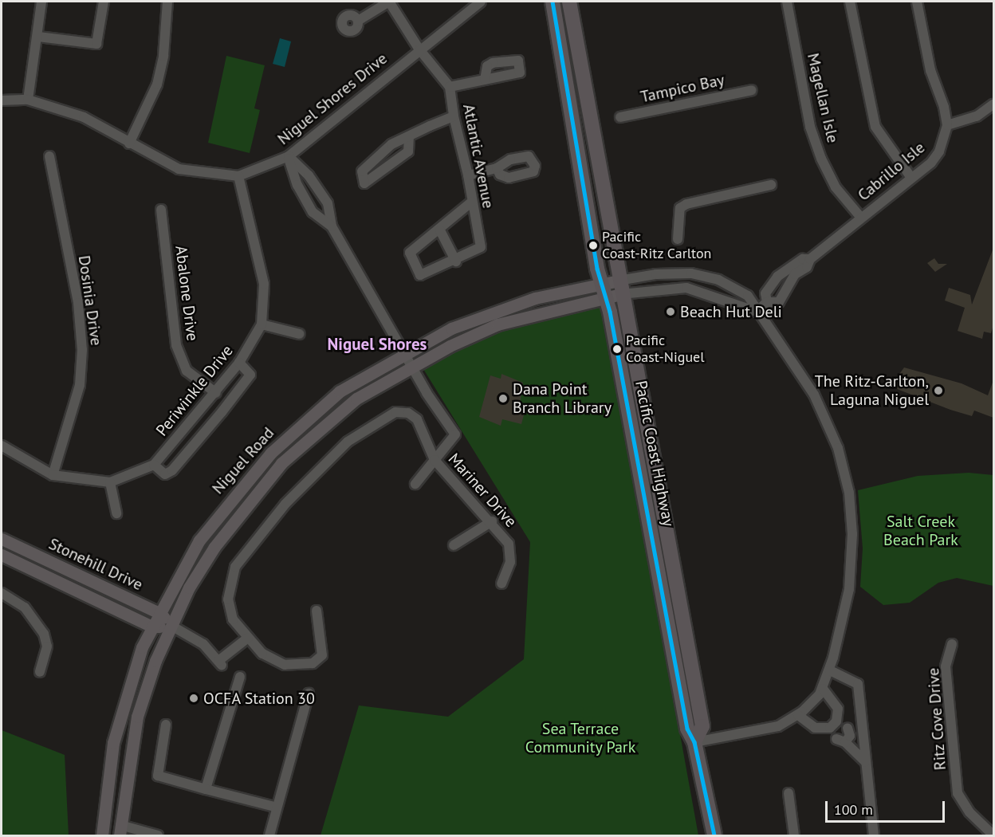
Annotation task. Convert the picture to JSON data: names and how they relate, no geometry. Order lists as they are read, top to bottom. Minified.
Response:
{"streets":{"highway":["Pacific Coast Highway"],"main road":["Niguel Road","Stonehill Drive"],"street":["Tampico Bay","Magellan Isle","Niguel Shores Drive","Atlantic Avenue","Cabrillo Isle","Abalone Drive","Dosinia Drive","Periwinkle Drive","Mariner Drive","Ritz Cove Drive"]},"crossings":[["Magellan Isle","Cabrillo Isle"],["Niguel Shores Drive","Atlantic Avenue"],["Niguel Shores Drive","Periwinkle Drive"],["Niguel Shores Drive","Mariner Drive"],["Abalone Drive","Periwinkle Drive"],["Pacific Coast Highway","Niguel Road"],["Niguel Road","Mariner Drive"],["Niguel Road","Stonehill Drive"]],"districts":["Niguel Shores"],"parks":["Salt Creek Beach Park","Sea Terrace Community Park"],"places":["Pacific Coast-Ritz Carlton","Beach Hut Deli","Pacific Coast-Niguel","The Ritz-Carlton, Laguna Niguel","Dana Point Branch Library","OCFA Station 30"],"scale_bar":"100 m"}
